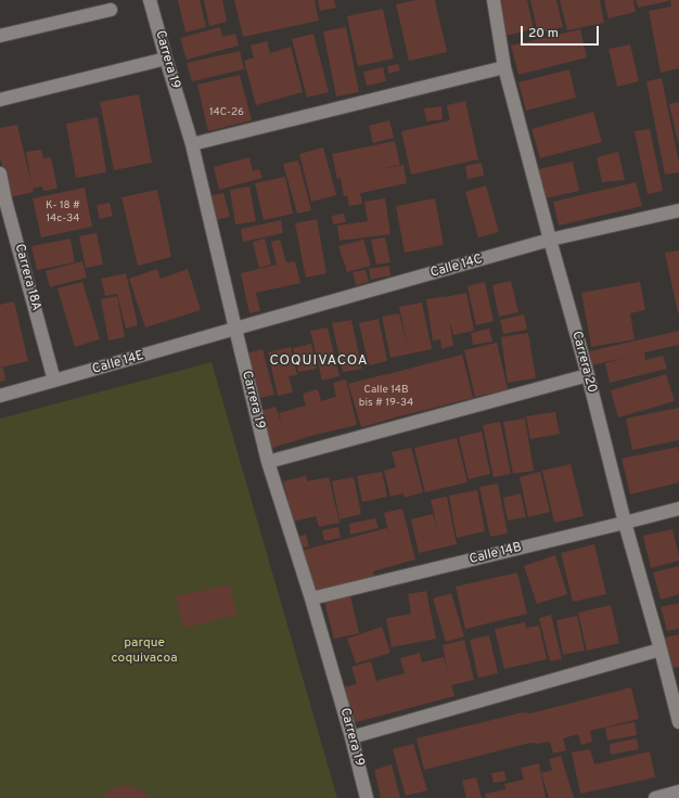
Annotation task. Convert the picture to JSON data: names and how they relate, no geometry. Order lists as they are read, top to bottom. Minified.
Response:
{"streets":{"street":["Carrera 19","Calle 14C","Carrera 18A","Carrera 20","Calle 14E","Calle 14B"]},"crossings":[["Carrera 19","Calle 14C"],["Carrera 19","Calle 14E"],["Carrera 19","Calle 14B"],["Calle 14C","Carrera 20"],["Calle 14C","Calle 14E"],["Carrera 18A","Calle 14E"],["Carrera 20","Calle 14B"]],"districts":["COQUIVACOA"],"parks":["parque coquivacoa"],"house_numbers":["14C-26","K- 18 # 14c-34","Calle 14B bis # 19-34"],"scale_bar":"20 m"}
